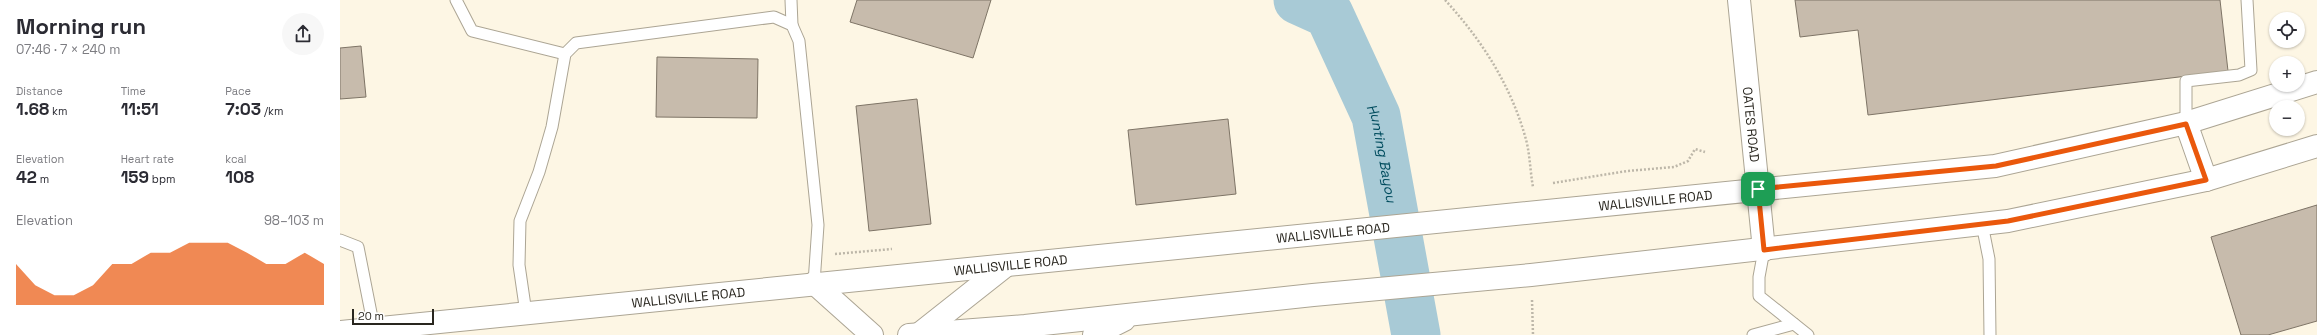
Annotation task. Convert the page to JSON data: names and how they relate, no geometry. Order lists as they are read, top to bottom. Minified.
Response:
{"streets":{"main road":["OATES ROAD","WALLISVILLE ROAD"]},"crossings":[["OATES ROAD","WALLISVILLE ROAD"]],"water":["Hunting Bayou"],"scale_bar":"20 m","page":{"heading":["Morning run","07:46 · 7 × 240 m"],"map_buttons":["+","−"],"stats":[["Distance","1.68 km"],["Time","11:51"],["Pace","7:03 /km"],["Elevation","42 m"],["Heart rate","159 bpm"],["kcal","108"]],"chart":["Elevation","98–103 m"],"scale":"20 m"}}
